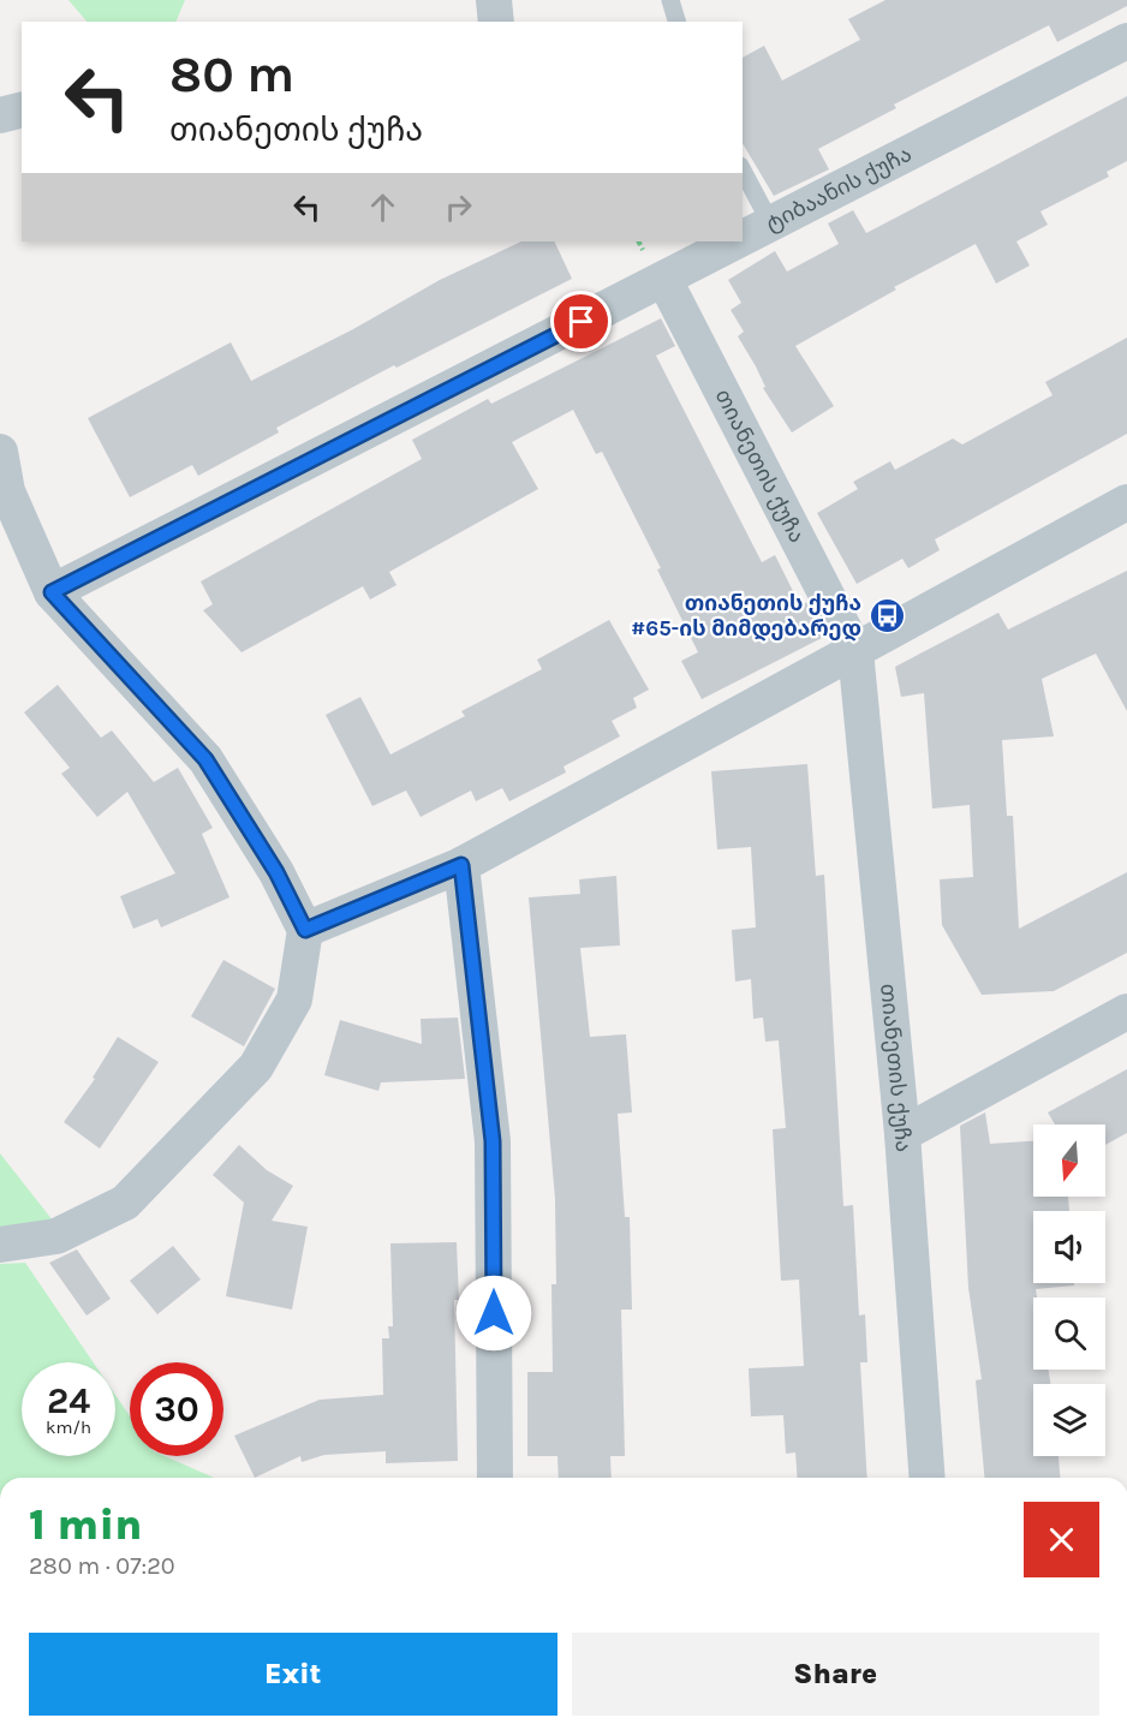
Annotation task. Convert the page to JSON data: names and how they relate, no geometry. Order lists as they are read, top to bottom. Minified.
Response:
{"streets":{"street":["ტიბაანის ქუჩა","თიანეთის ქუჩა"]},"crossings":[["ტიბაანის ქუჩა","თიანეთის ქუჩა"]],"places":{"bus stop":["თიანეთის ქუჩა #65-ის მიმდებარედ"]},"north":"bottom","page":{"turn":["80 m","თიანეთის ქუჩა"],"speed":"24 km/h","limit":"30","heading":["1 min","280 m · 07:20"],"buttons":["Exit","Share"]}}
